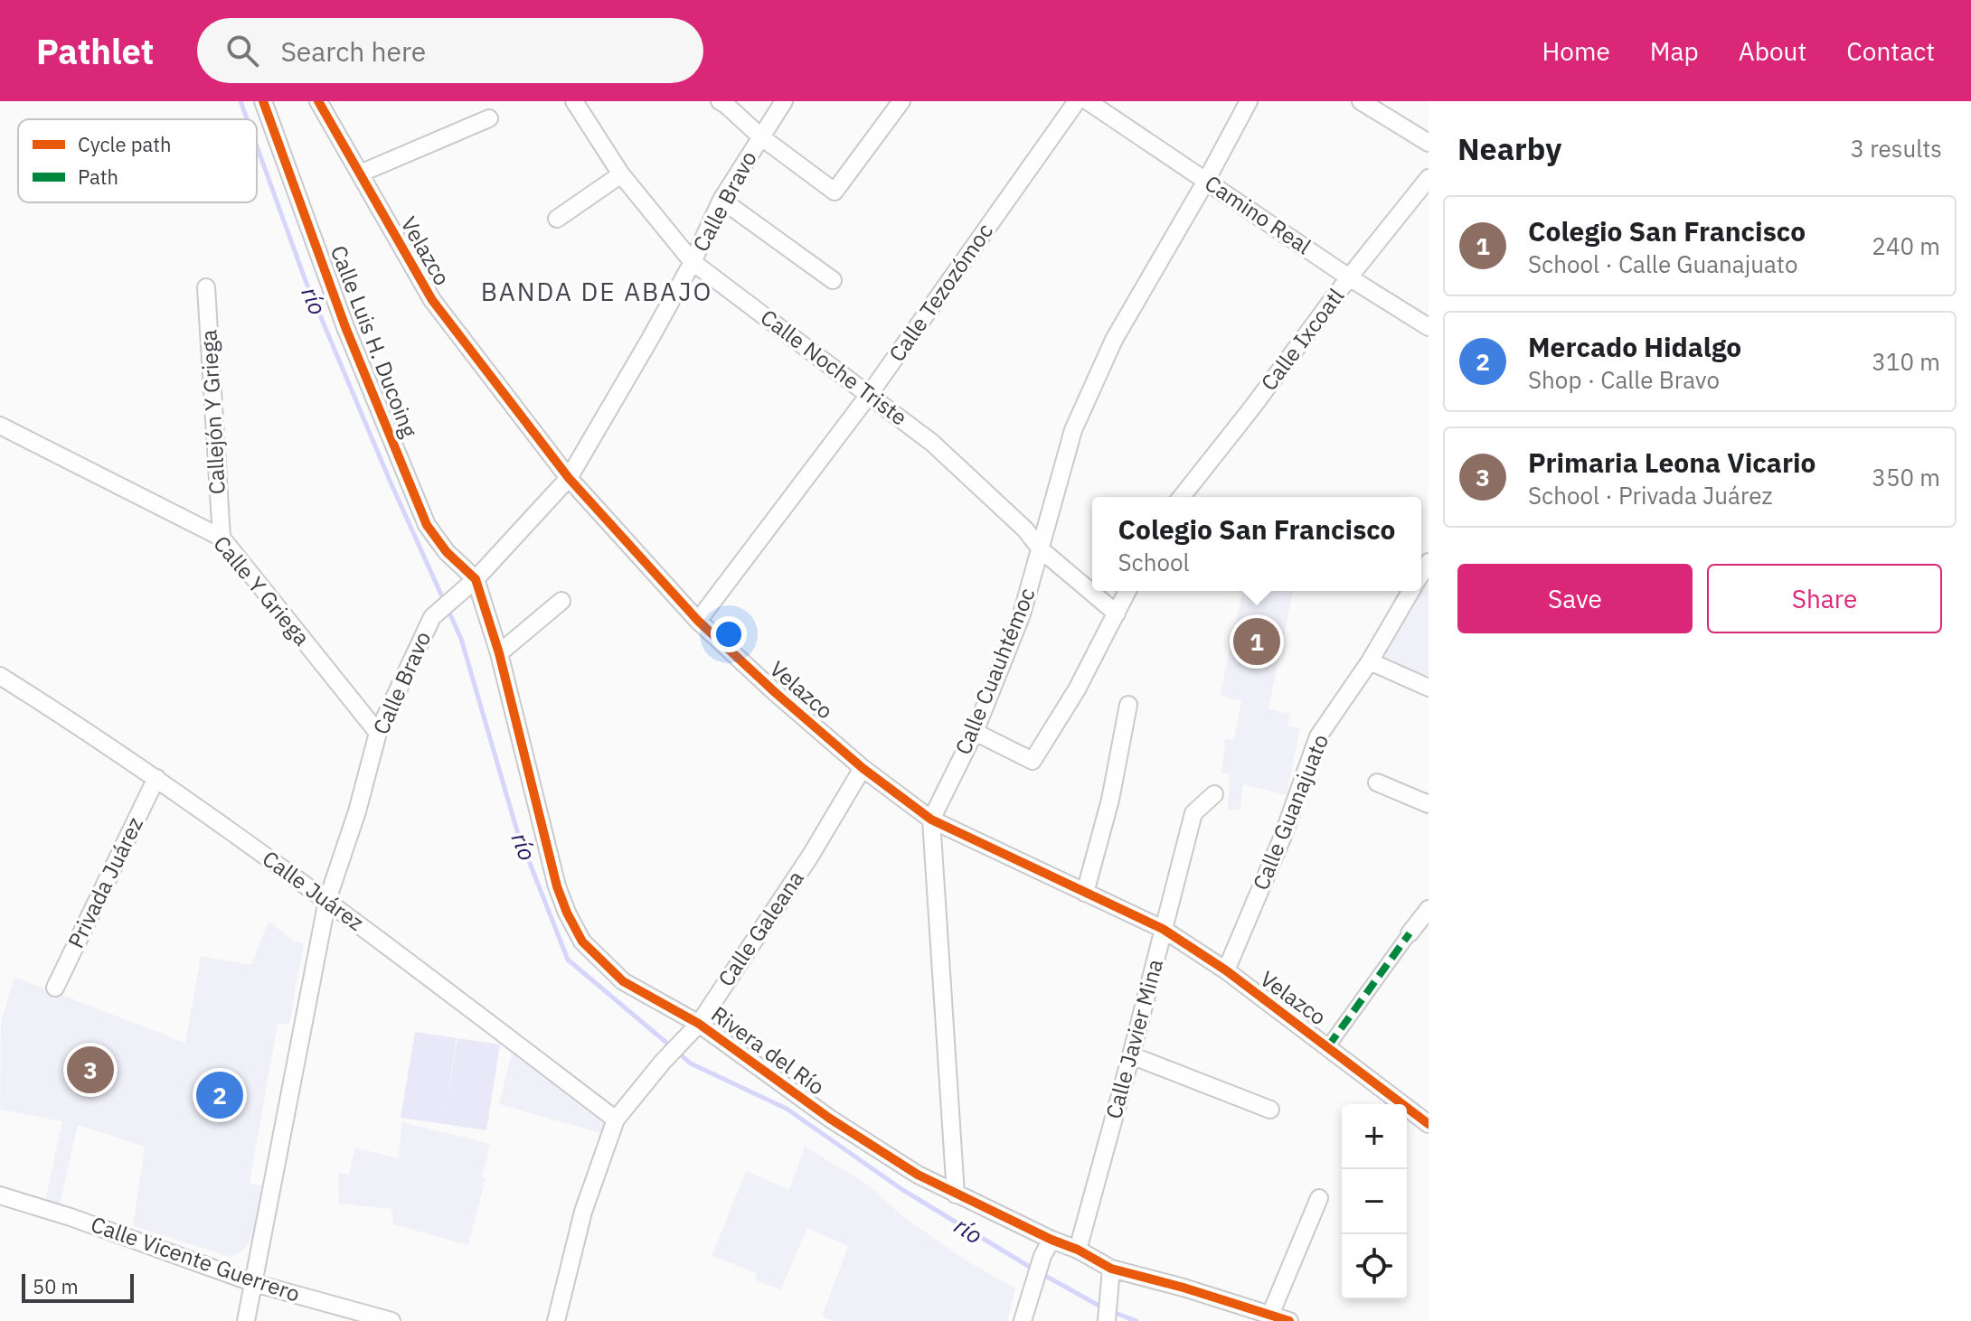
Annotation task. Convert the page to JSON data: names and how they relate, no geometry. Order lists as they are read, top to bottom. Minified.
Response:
{"streets":{"street":["Calle Bravo","Camino Real","Velazco","Calle Tezozómoc","Calle Ixcoatl","Calle Luis H. Ducoing","Calle Noche Triste","Callejón Y Griega","Calle Y Griega","Calle Cuauhtémoc","Calle Guanajuato","Privada Juárez","Calle Juárez","Calle Galeana","Calle Javier Mina","Rivera del Río","Calle Vicente Guerrero"]},"crossings":[["Calle Bravo","Velazco"],["Calle Bravo","Calle Luis H. Ducoing"],["Calle Bravo","Calle Noche Triste"],["Calle Bravo","Calle Y Griega"],["Calle Bravo","Calle Juárez"],["Calle Bravo","Rivera del Río"],["Calle Bravo","Calle Vicente Guerrero"],["Camino Real","Calle Ixcoatl"],["Camino Real","Calle Cuauhtémoc"],["Velazco","Calle Tezozómoc"],["Velazco","Calle Cuauhtémoc"],["Velazco","Calle Guanajuato"],["Velazco","Calle Galeana"],["Velazco","Calle Javier Mina"],["Calle Tezozómoc","Calle Noche Triste"],["Calle Luis H. Ducoing","Rivera del Río"],["Calle Noche Triste","Calle Cuauhtémoc"],["Callejón Y Griega","Calle Y Griega"],["Privada Juárez","Calle Juárez"],["Calle Juárez","Calle Galeana"],["Calle Galeana","Rivera del Río"],["Calle Javier Mina","Rivera del Río"]],"districts":["BANDA DE ABAJO"],"water":["río"],"legend":["Cycle path","Path"],"scale_bar":"50 m","page":{"header":"Pathlet","search":"Search here","nav":["Home","Map","About","Contact"],"heading":["Nearby","3 results"],"list":[{"mark":"1","name":"Colegio San Francisco","note":"School · Calle Guanajuato","value":"240 m"},{"mark":"2","name":"Mercado Hidalgo","note":"Shop · Calle Bravo","value":"310 m"},{"mark":"3","name":"Primaria Leona Vicario","note":"School · Privada Juárez","value":"350 m"}],"popup":["Colegio San Francisco","School"],"buttons":["Save","Share"],"pins":["1","3","2"],"map_buttons":["+","−"],"scale":"50 m"}}
